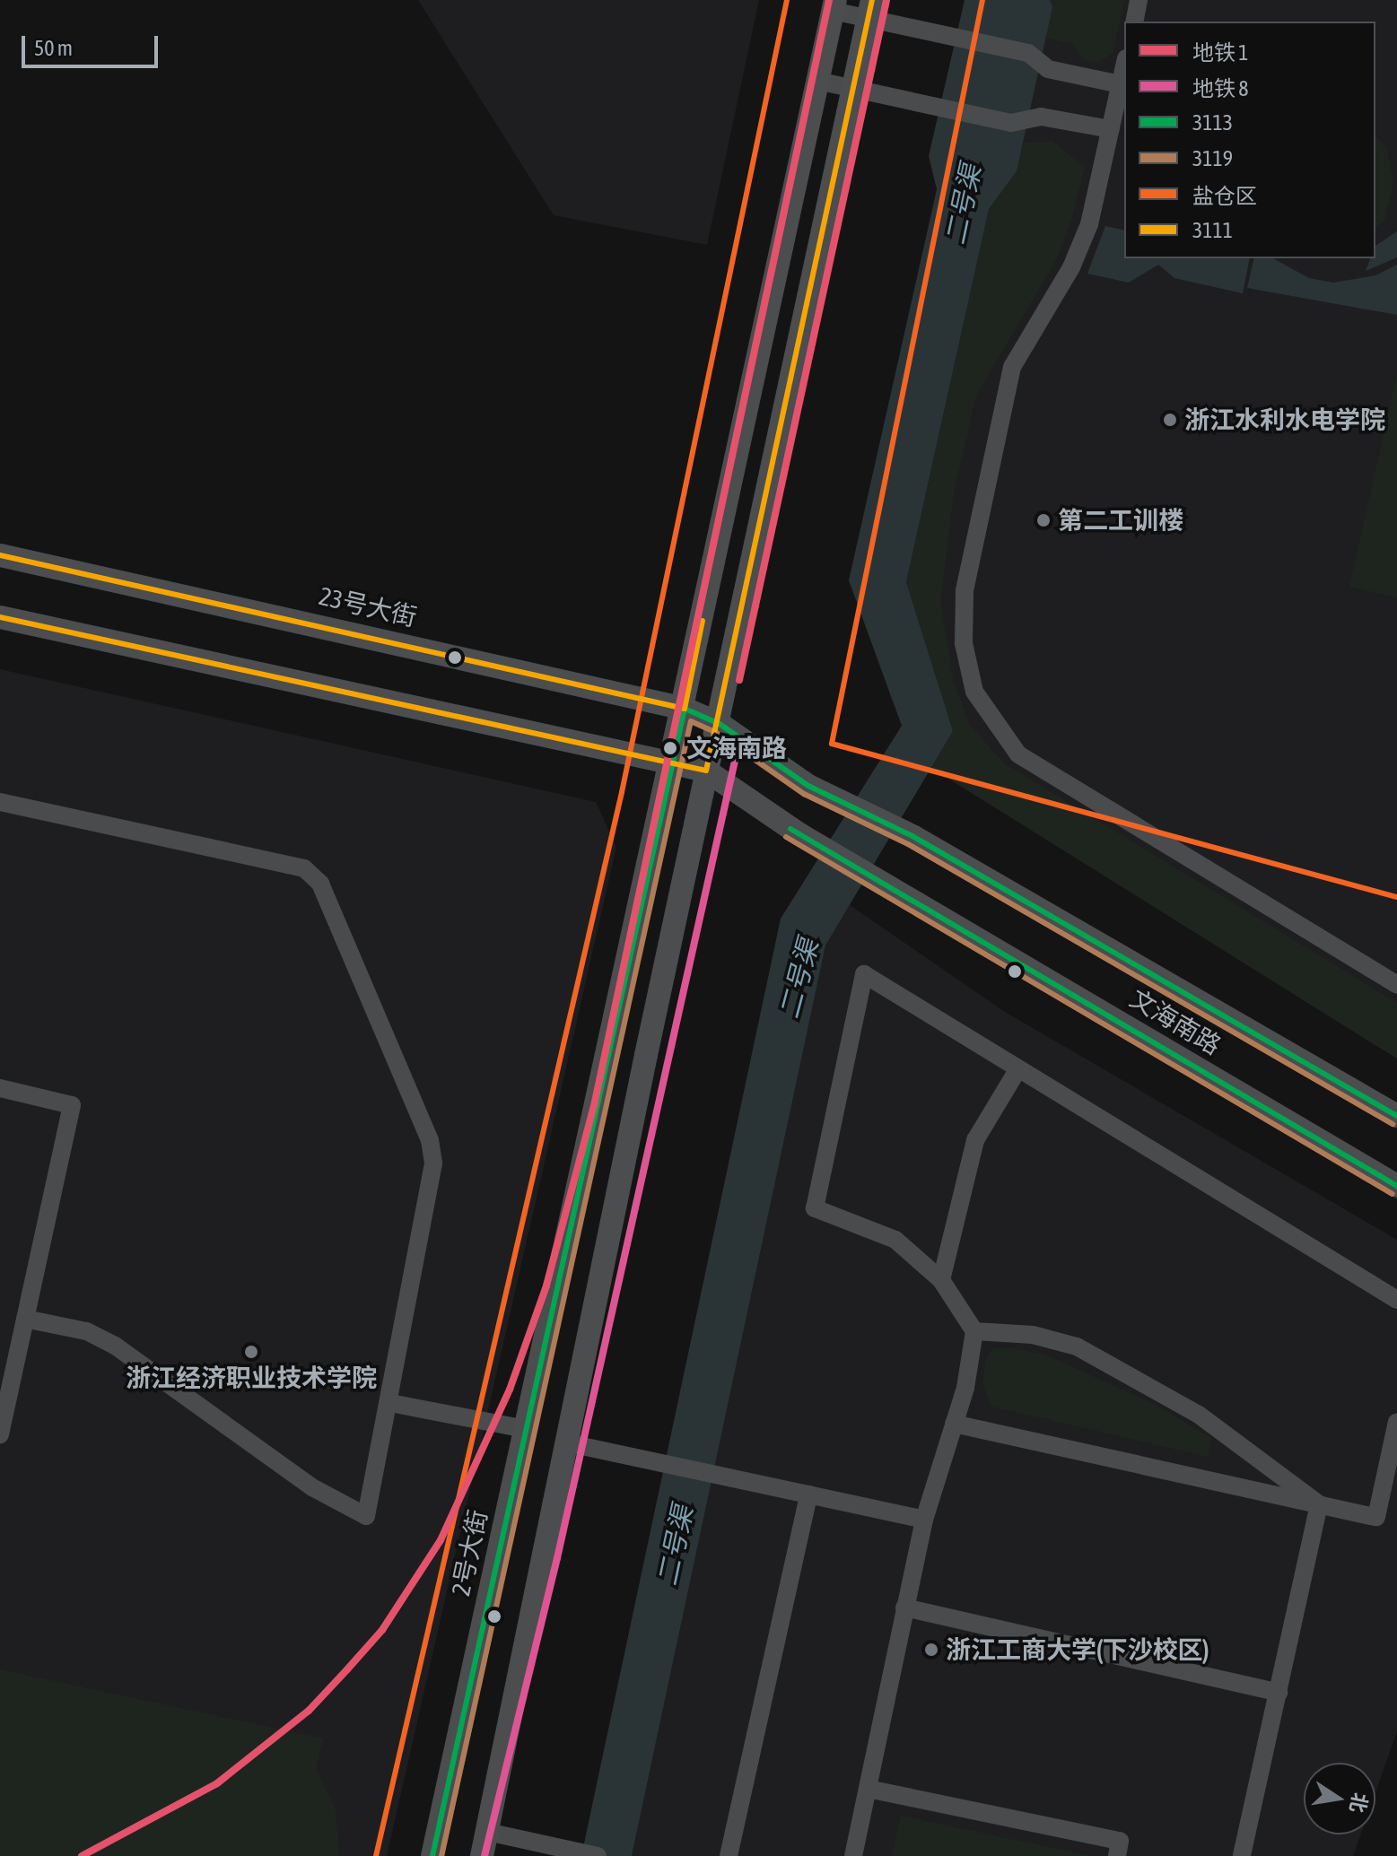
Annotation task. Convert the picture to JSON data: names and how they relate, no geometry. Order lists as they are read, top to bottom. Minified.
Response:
{"streets":{"main road":["23号大街","文海南路","2号大街"]},"crossings":[["23号大街","文海南路"],["23号大街","2号大街"]],"water":["二号渠"],"places":["浙江水利水电学院","第二工训楼","文海南路","浙江经济职业技术学院","浙江工商大学(下沙校区)"],"lines":["metro line 1","transit line 盐仓区","transit line 3111","transit line 3113","transit line 3119","metro line 8"],"legend":["地铁 1","地铁 8","3113","3119","盐仓区","3111"],"scale_bar":"50 m","north":"right"}
